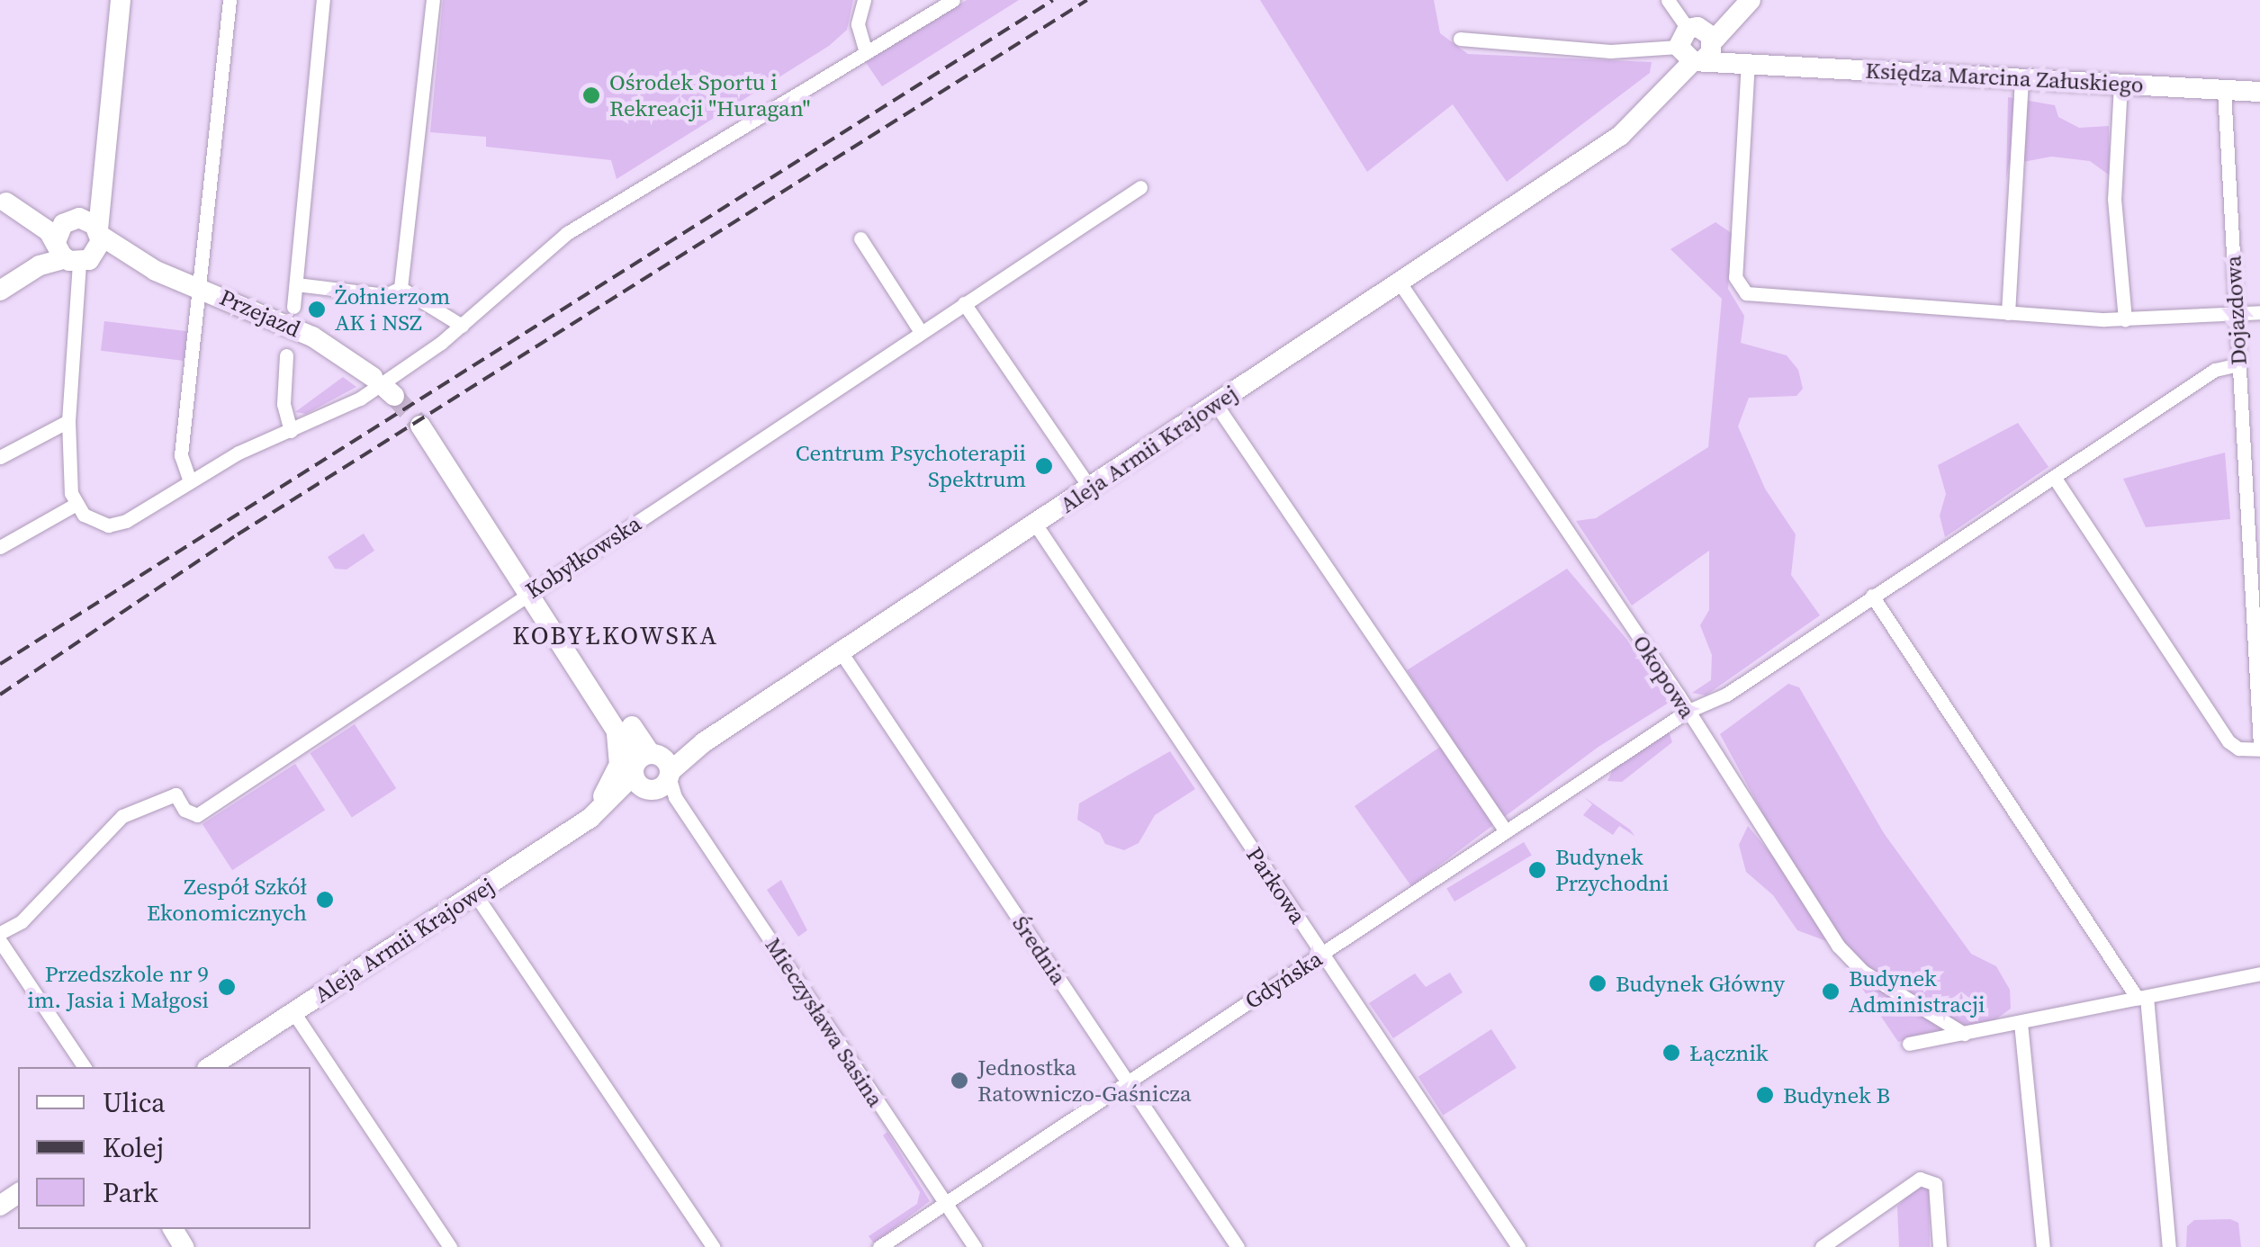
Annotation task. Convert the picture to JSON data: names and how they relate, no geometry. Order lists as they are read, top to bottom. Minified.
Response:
{"streets":{"street":["Księdza Marcina Załuskiego","Dojazdowa","Przejazd","Aleja Armii Krajowej","Kobyłkowska","Okopowa","Parkowa","Średnia","Gdyńska","Mieczysława Sasina"]},"crossings":[["Księdza Marcina Załuskiego","Dojazdowa"],["Księdza Marcina Załuskiego","Aleja Armii Krajowej"],["Dojazdowa","Gdyńska"],["Aleja Armii Krajowej","Okopowa"],["Aleja Armii Krajowej","Parkowa"],["Aleja Armii Krajowej","Średnia"],["Aleja Armii Krajowej","Mieczysława Sasina"],["Kobyłkowska","Mieczysława Sasina"],["Okopowa","Gdyńska"],["Parkowa","Gdyńska"],["Średnia","Gdyńska"],["Gdyńska","Mieczysława Sasina"]],"districts":["KOBYŁKOWSKA"],"places":["Ośrodek Sportu i Rekreacji \"Huragan\"","Żołnierzom AK i NSZ","Centrum Psychoterapii Spektrum","Budynek Przychodni","Zespół Szkół Ekonomicznych","Budynek Główny","Przedszkole nr 9 im. Jasia i Małgosi","Budynek Administracji","Łącznik","Jednostka Ratowniczo-Gaśnicza","Budynek B"],"legend":["Ulica","Kolej","Park"]}
